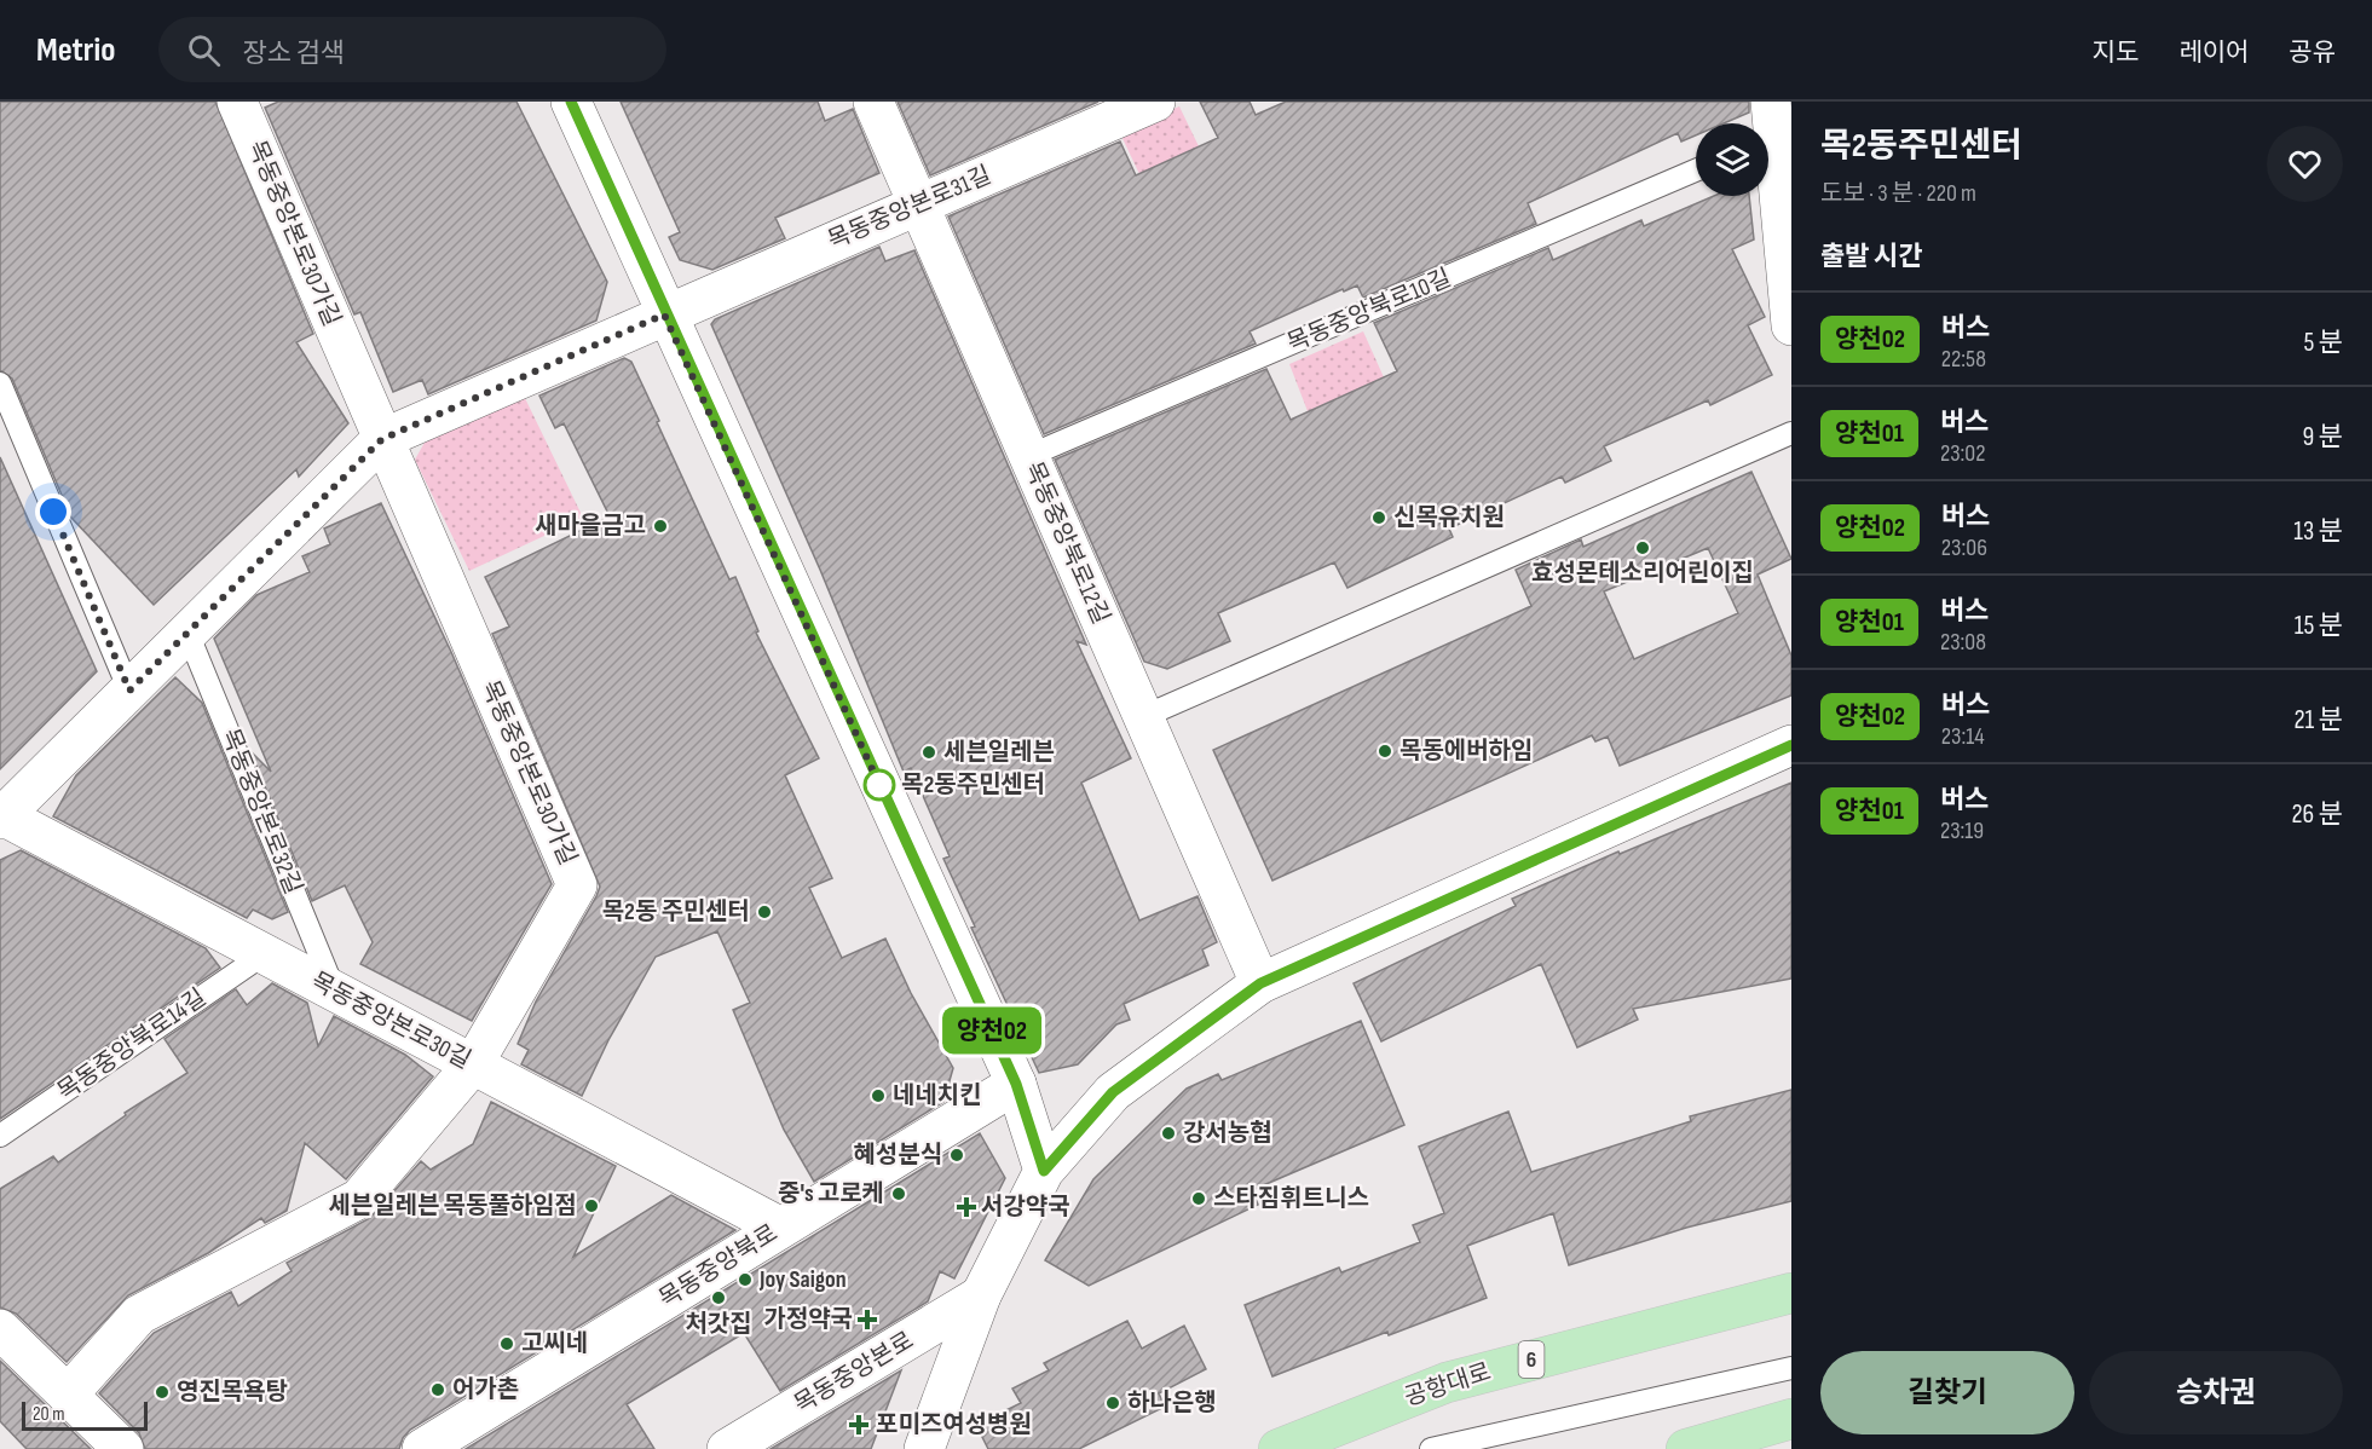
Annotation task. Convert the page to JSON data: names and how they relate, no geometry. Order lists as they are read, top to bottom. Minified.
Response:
{"streets":{"main road":["6","공항대로"],"street":["목동중앙본로31길","목동중앙본로30가길","목동중앙북로12길","목동중앙본로30길","목동중앙북로","목동중앙본로"],"lane":["목동중앙북로10길","목동중앙본로32길","목동중앙북로14길"]},"crossings":[["목동중앙본로31길","목동중앙북로12길"],["목동중앙본로30가길","목동중앙본로30길"],["목동중앙북로10길","목동중앙북로12길"],["목동중앙본로32길","목동중앙본로30길"],["목동중앙본로30길","목동중앙북로14길"],["목동중앙본로30길","목동중앙북로"]],"places":{"other":["신목유치원","새마을금고","효성몬테소리어린이집","목동에버하임","세븐일레븐","목2동주민센터","목2동 주민센터","네네치킨","강서농협","혜성분식","중's 고로케","스타짐휘트니스","세븐일레븐 목동풀하임점","Joy Saigon","처갓집","고씨네","어가촌","영진목욕탕","하나은행"],"health":["서강약국","가정약국","포미즈여성병원"]},"lines":["bus line 양천02"],"scale_bar":"20 m","page":{"header":"Metrio","search":"장소 검색","nav":["지도","레이어","공유"],"on_map":"양천02","heading":[["목2동주민센터","도보 · 3 분 · 220 m"],"출발 시간"],"list":[{"mark":"양천02","name":"버스","note":"22:58","value":"5 분"},{"mark":"양천01","name":"버스","note":"23:02","value":"9 분"},{"mark":"양천02","name":"버스","note":"23:06","value":"13 분"},{"mark":"양천01","name":"버스","note":"23:08","value":"15 분"},{"mark":"양천02","name":"버스","note":"23:14","value":"21 분"},{"mark":"양천01","name":"버스","note":"23:19","value":"26 분"}],"buttons":["길찾기","승차권"],"scale":"20 m"}}
